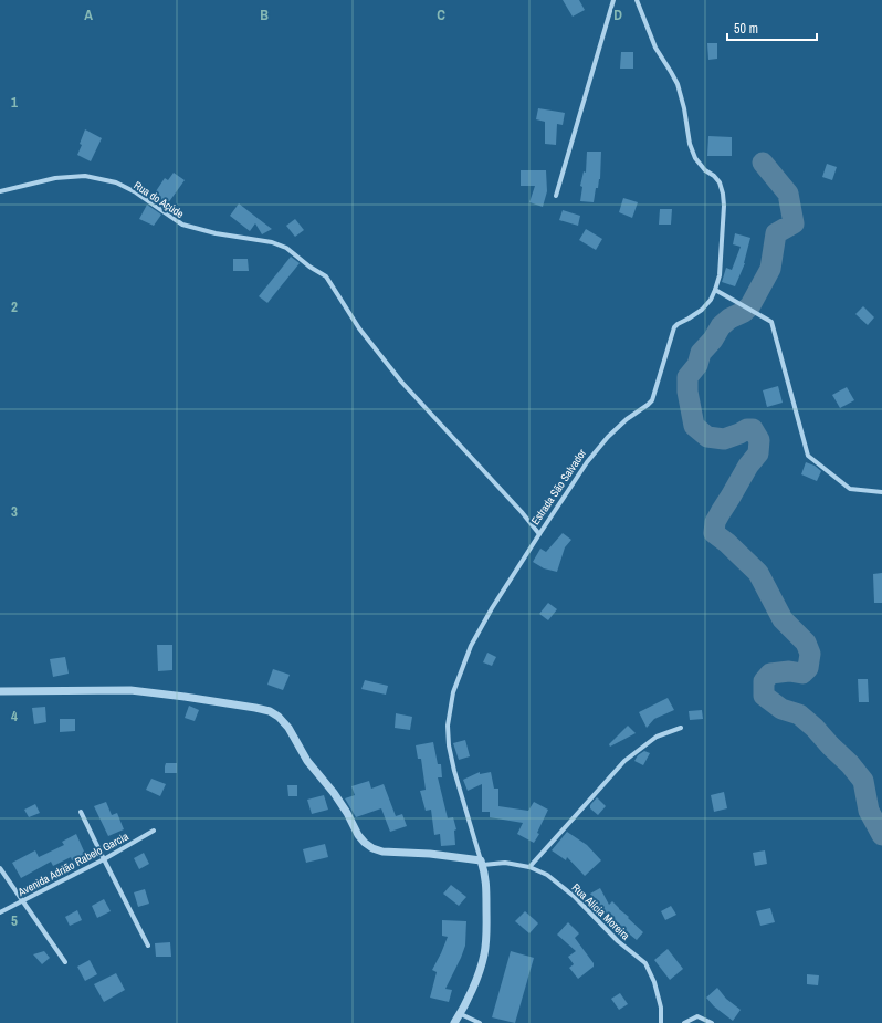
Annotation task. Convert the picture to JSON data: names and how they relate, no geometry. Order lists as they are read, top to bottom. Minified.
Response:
{"streets":{"street":["Rua do Açúde","Estrada São Salvador","Avenida Adrião Rabelo Garcia","Rua Alícia Moreira"]},"crossings":[["Rua do Açúde","Estrada São Salvador"],["Estrada São Salvador","Rua Alícia Moreira"]],"scale_bar":"50 m","grid":{"columns":["A","B","C","D"],"rows":["1","2","3","4","5"]}}
